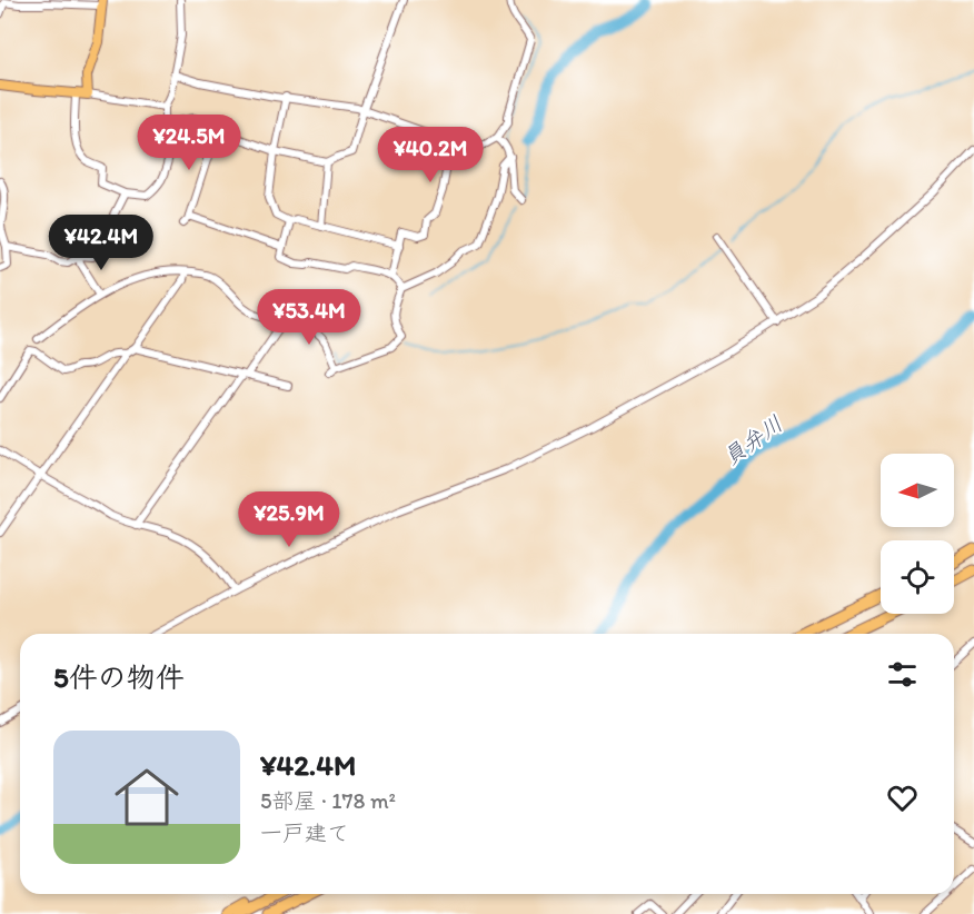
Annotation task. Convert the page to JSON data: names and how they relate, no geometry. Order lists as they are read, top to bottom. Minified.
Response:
{"water":["員弁川"],"north":"left","page":{"price":["¥24.5M","¥40.2M","¥42.4M","¥53.4M","¥25.9M"],"heading":"5件の物件","list":[{"name":"¥42.4M","note":"5部屋 · 178 m² · 一戸建て"}]}}
